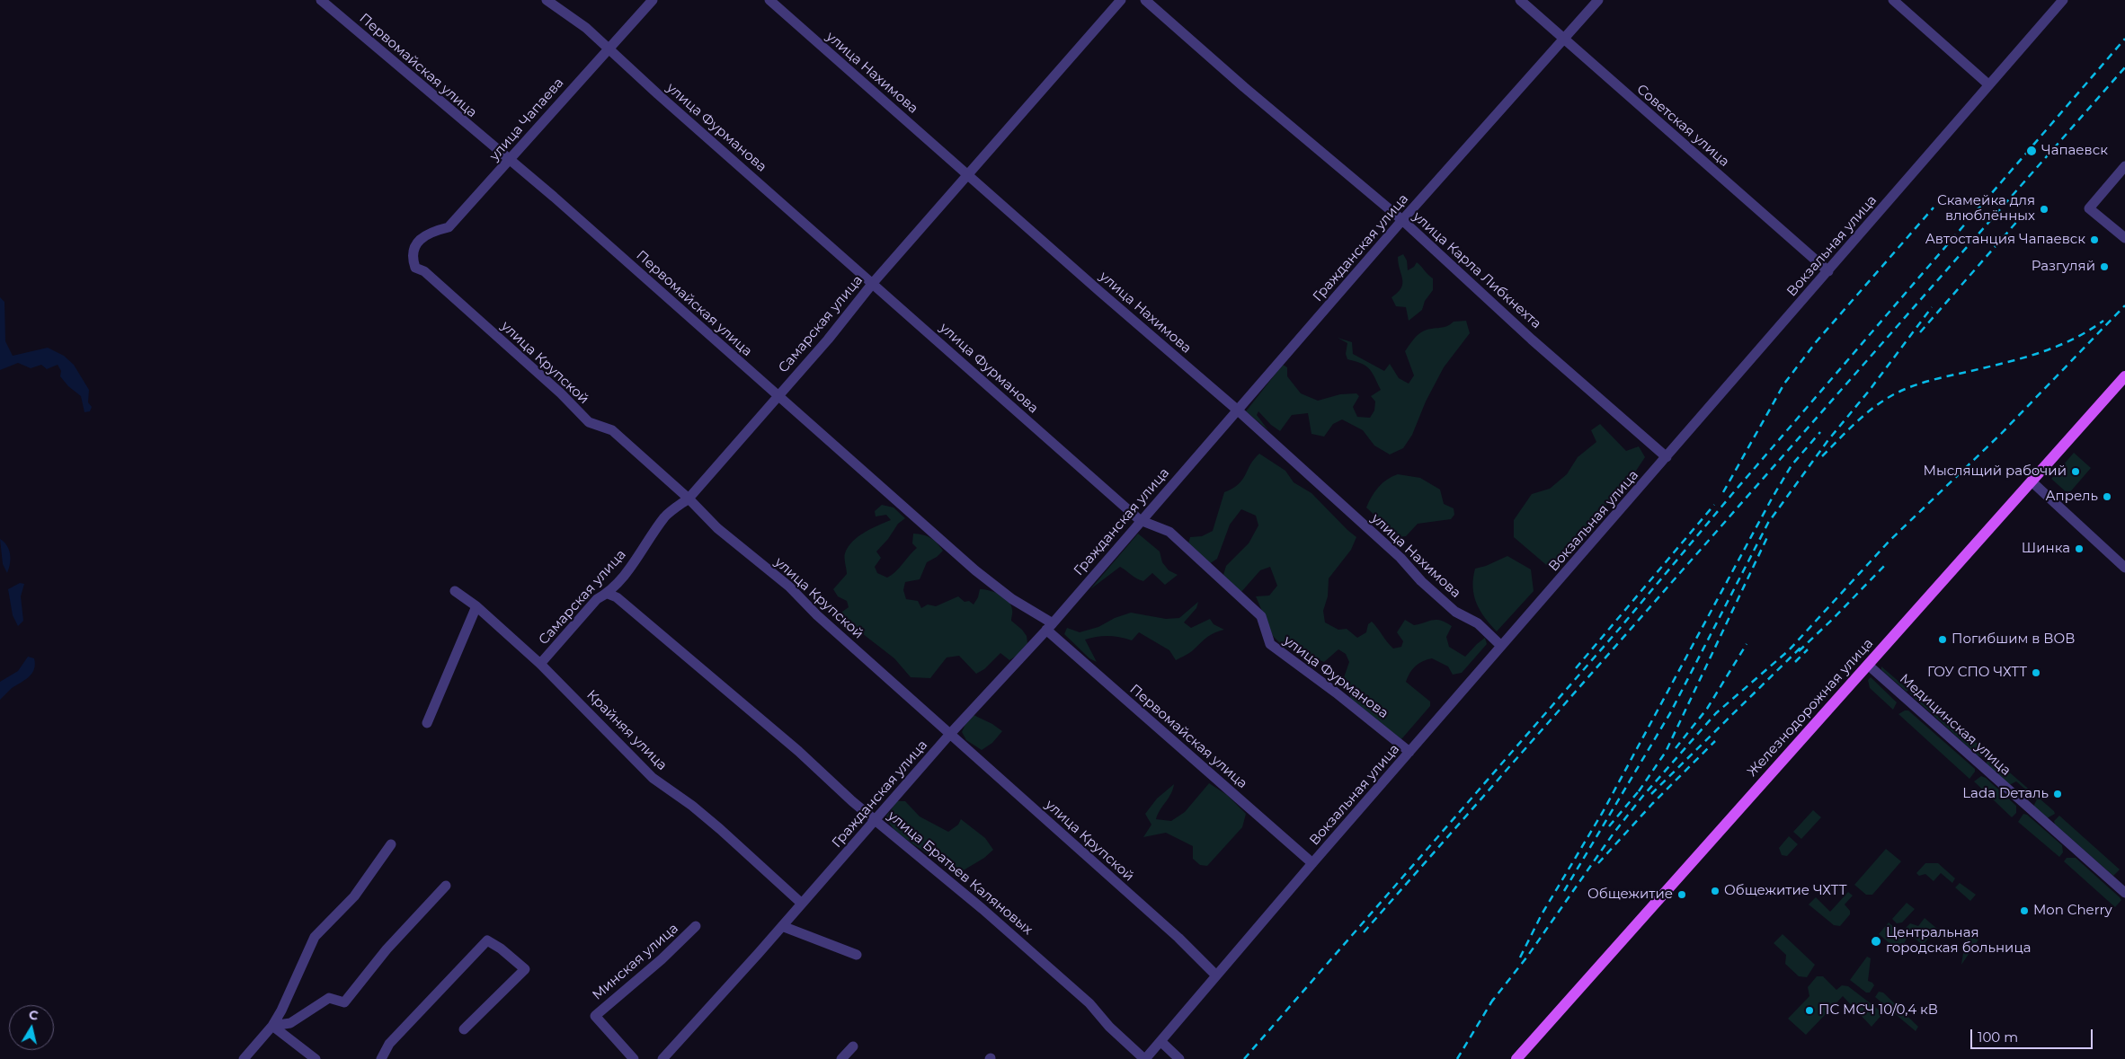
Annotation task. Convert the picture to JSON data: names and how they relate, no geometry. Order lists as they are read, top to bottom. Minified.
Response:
{"streets":{"main road":["Железнодорожная улица"],"street":["Первомайская улица","улица Нахимова","улица Чапаева","Советская улица","улица Фурманова","Вокзальная улица","Гражданская улица","улица Карла Либкнехта","Самарская улица","улица Крупской","Медицинская улица","Крайняя улица","улица Братьев Каляновых","Минская улица"]},"crossings":[["Первомайская улица","улица Чапаева"],["Первомайская улица","Вокзальная улица"],["Первомайская улица","Гражданская улица"],["Первомайская улица","Самарская улица"],["улица Нахимова","Вокзальная улица"],["улица Нахимова","Гражданская улица"],["улица Нахимова","Самарская улица"],["улица Чапаева","улица Фурманова"],["улица Чапаева","улица Крупской"],["Советская улица","Вокзальная улица"],["Советская улица","Гражданская улица"],["улица Фурманова","Вокзальная улица"],["улица Фурманова","Гражданская улица"],["улица Фурманова","Самарская улица"],["Вокзальная улица","улица Карла Либкнехта"],["Вокзальная улица","улица Крупской"],["Вокзальная улица","улица Братьев Каляновых"],["Гражданская улица","улица Карла Либкнехта"],["Гражданская улица","улица Крупской"],["Гражданская улица","Крайняя улица"],["Гражданская улица","улица Братьев Каляновых"],["Самарская улица","улица Крупской"],["Самарская улица","Крайняя улица"],["Самарская улица","улица Братьев Каляновых"],["Железнодорожная улица","Медицинская улица"]],"places":["Чапаевск","Скамейка для влюблённых","Автостанция Чапаевск","Разгуляй","Мыслящий рабочий","Апрель","Шинка","Погибшим в ВОВ","ГОУ СПО ЧХТТ","Lada Dеталь","Общежитие ЧХТТ","Общежитие","Mon Cherry","Центральная городская больница","ПС МСЧ 10/0,4 кВ"],"scale_bar":"100 m","north":"top"}
